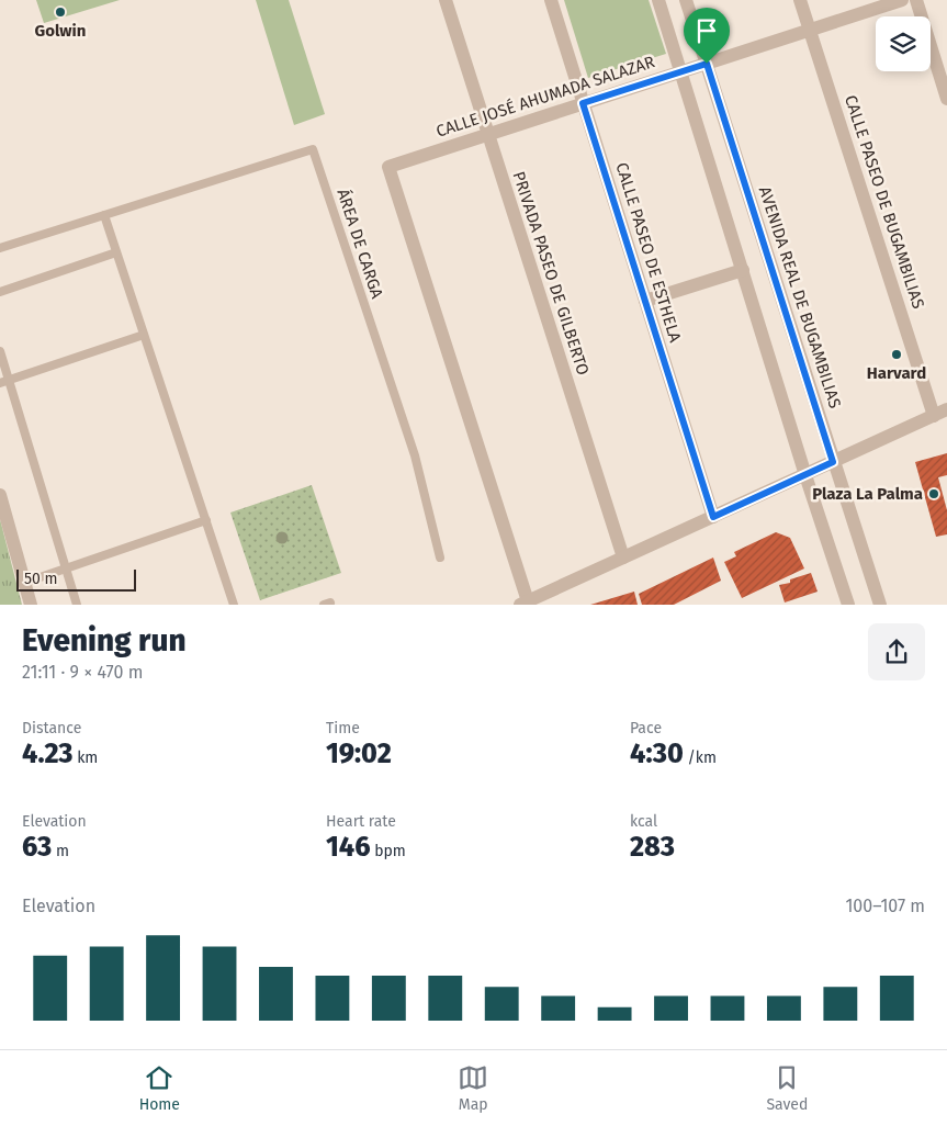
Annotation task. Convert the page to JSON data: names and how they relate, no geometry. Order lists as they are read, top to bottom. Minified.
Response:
{"streets":{"street":["CALLE JOSÉ AHUMADA SALAZAR","CALLE PASEO DE BUGAMBILIAS","CALLE PASEO DE ESTHELA","PRIVADA PASEO DE GILBERTO","AVENIDA REAL DE BUGAMBILIAS"],"lane":["ÁREA DE CARGA"]},"crossings":[["CALLE JOSÉ AHUMADA SALAZAR","CALLE PASEO DE BUGAMBILIAS"],["CALLE JOSÉ AHUMADA SALAZAR","CALLE PASEO DE ESTHELA"],["CALLE JOSÉ AHUMADA SALAZAR","PRIVADA PASEO DE GILBERTO"],["CALLE JOSÉ AHUMADA SALAZAR","AVENIDA REAL DE BUGAMBILIAS"]],"places":["Golwin","Harvard","Plaza La Palma"],"scale_bar":"50 m","page":{"scale":"50 m","heading":["Evening run","21:11 · 9 × 470 m"],"stats":[["Distance","4.23 km"],["Time","19:02"],["Pace","4:30 /km"],["Elevation","63 m"],["Heart rate","146 bpm"],["kcal","283"]],"chart":["Elevation","100–107 m"],"tabs":["Home","Map","Saved"]}}
